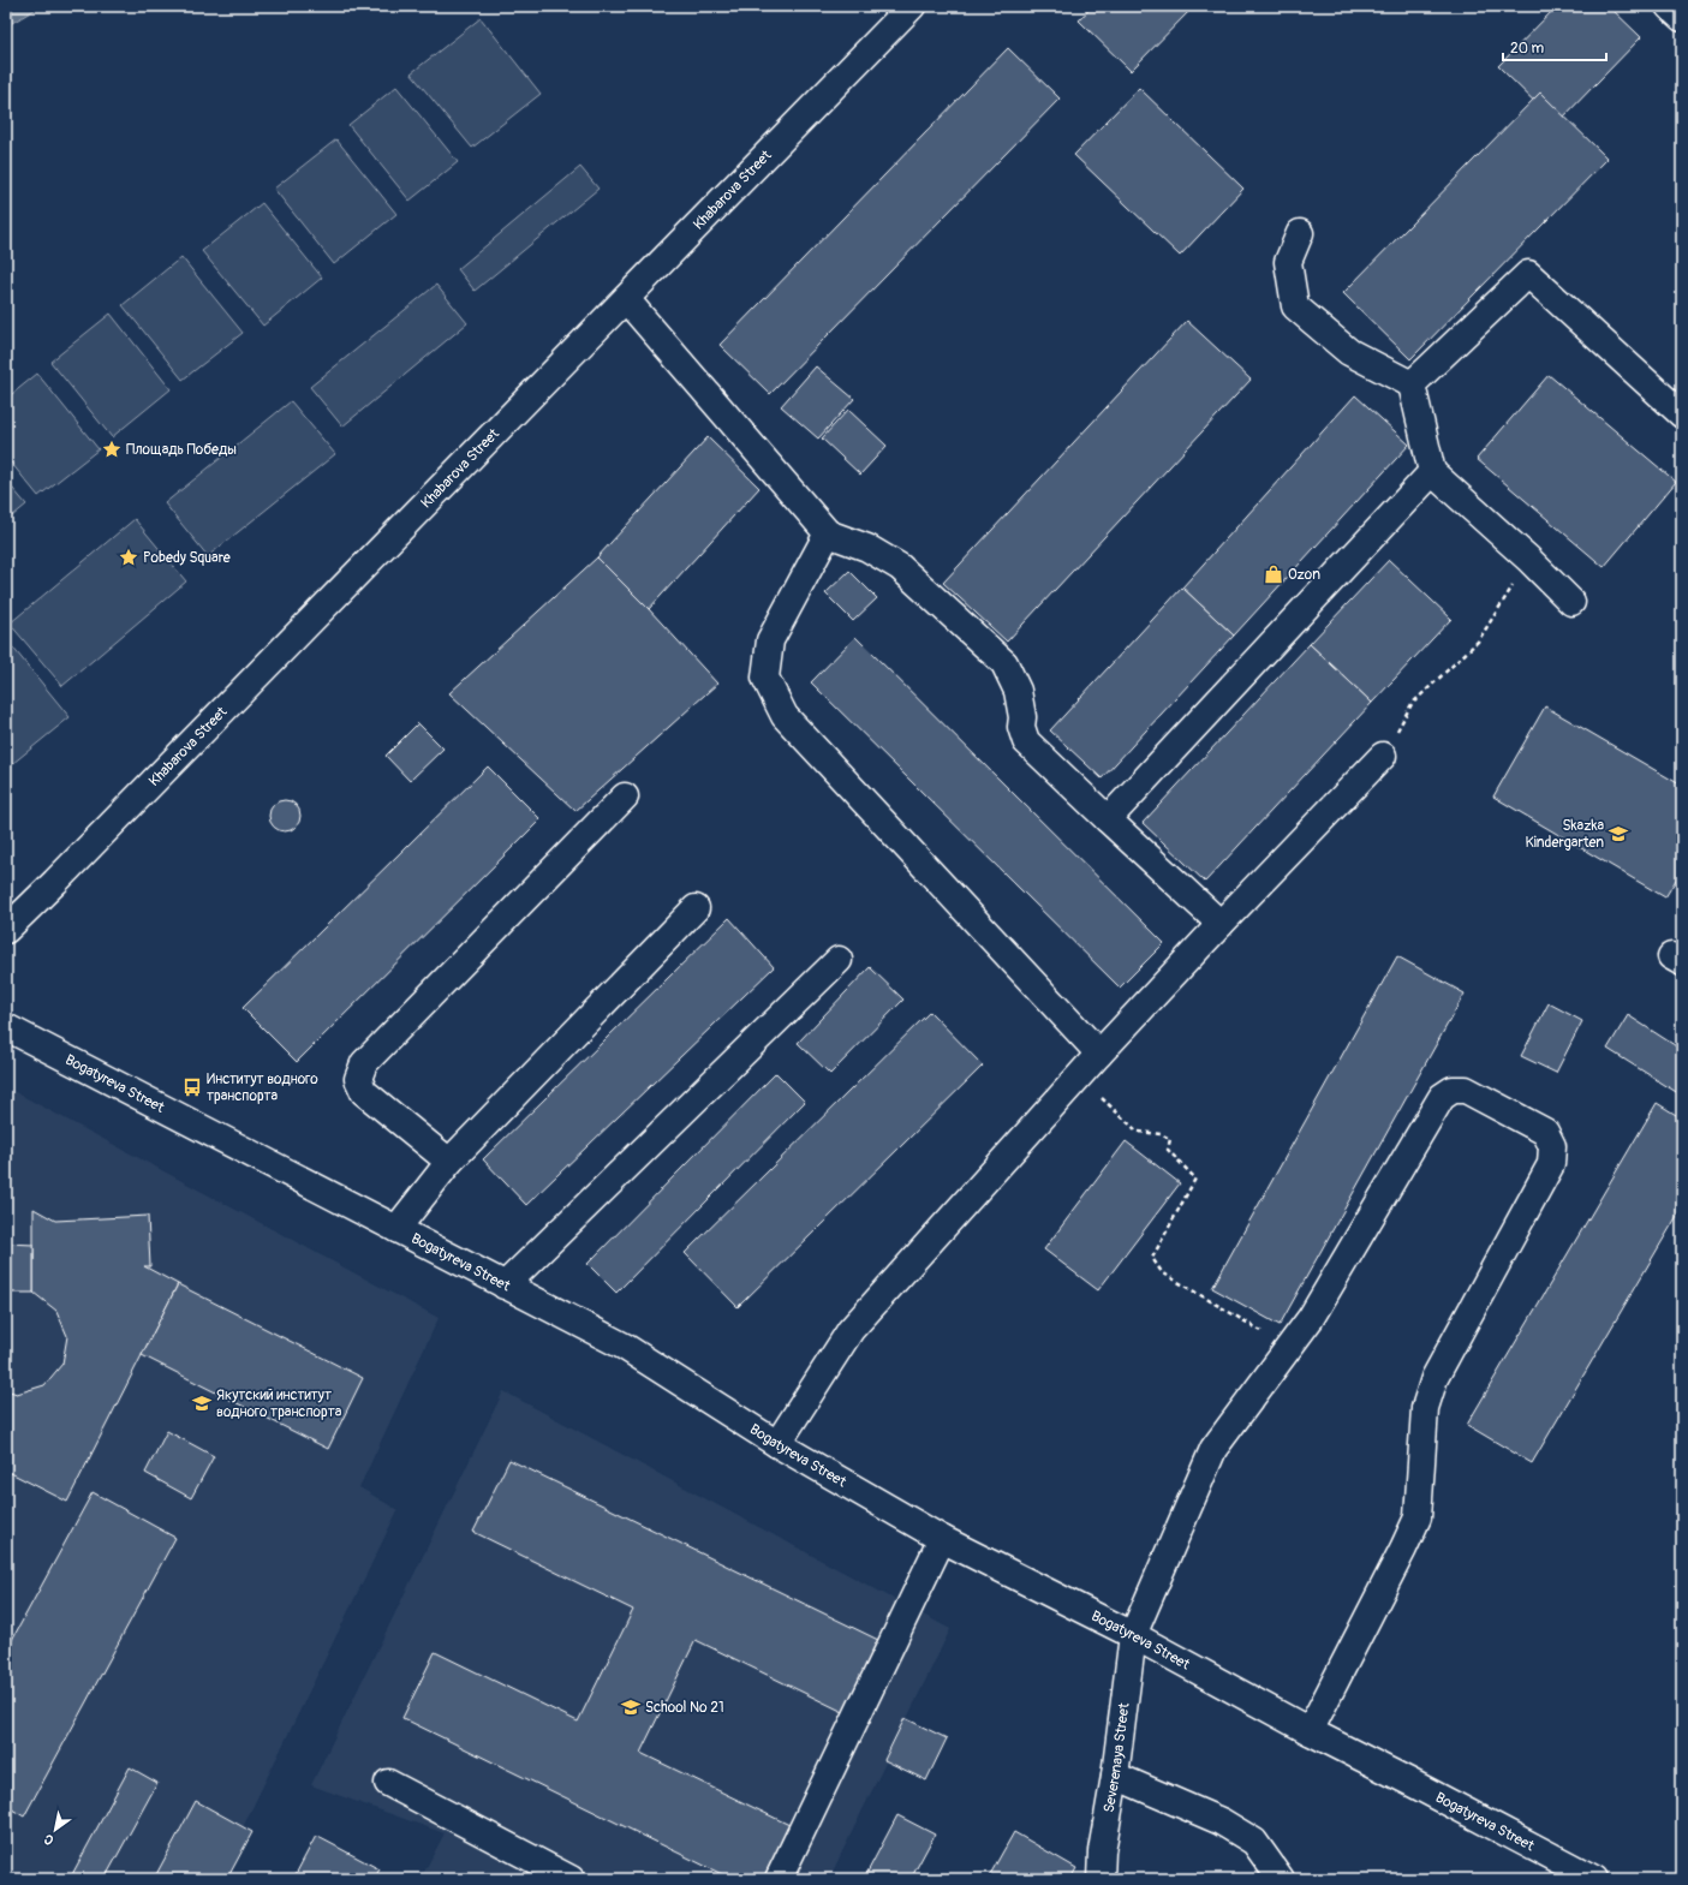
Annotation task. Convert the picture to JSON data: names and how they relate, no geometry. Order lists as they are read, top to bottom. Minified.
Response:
{"streets":{"main road":["Khabarova Street","Bogatyreva Street","Severenaya Street"]},"crossings":[["Bogatyreva Street","Severenaya Street"]],"places":{"place":["Площадь Победы","Pobedy Square"],"shop":["Ozon"],"school or university":["Skazka Kindergarten","Якутский институт водного транспорта","School № 21"],"bus stop":["Институт водного транспорта"]},"scale_bar":"20 m","north":"bottom left"}
